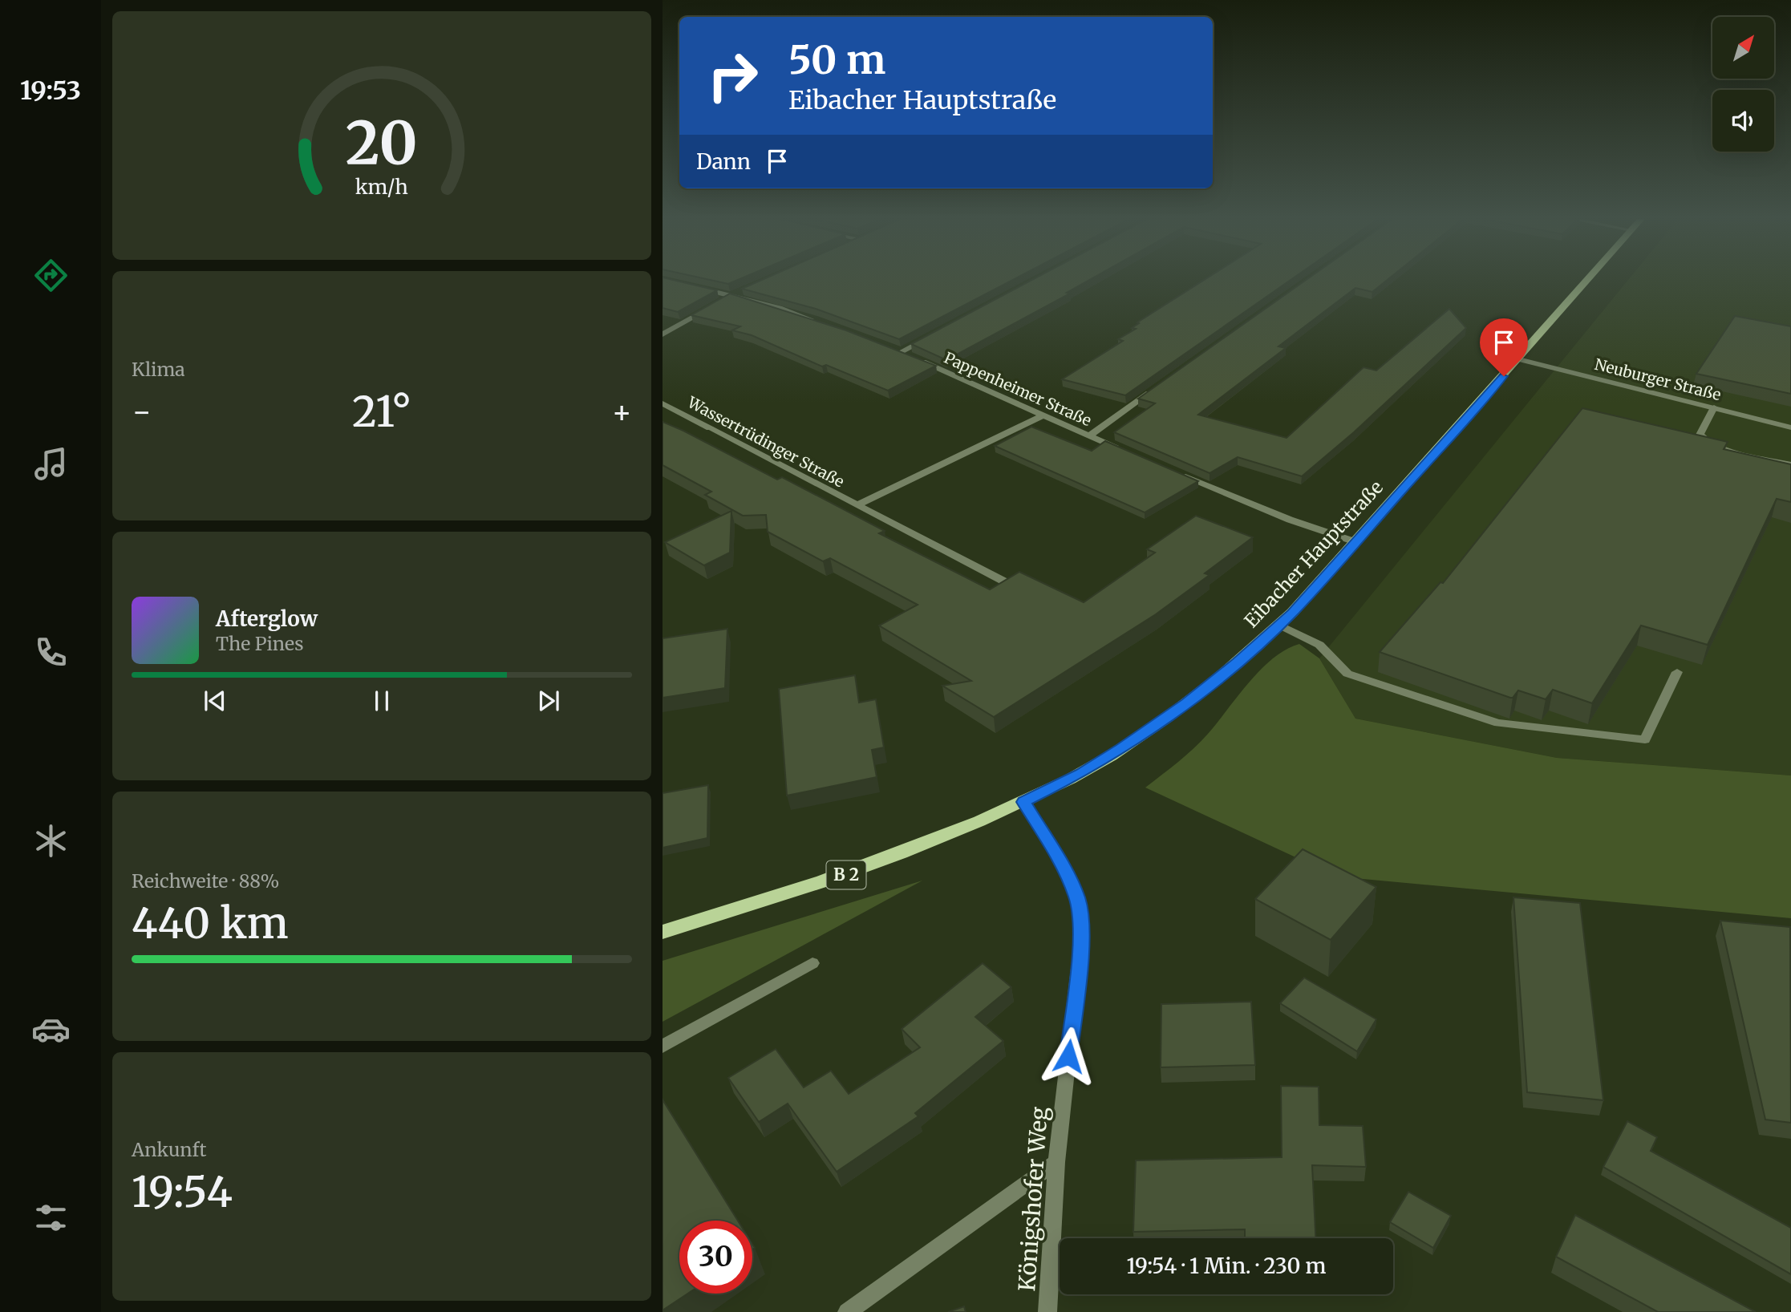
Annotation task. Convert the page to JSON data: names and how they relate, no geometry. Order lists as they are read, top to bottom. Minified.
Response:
{"streets":{"main road":["Eibacher Hauptstraße","B 2"],"street":["Neuburger Straße","Pappenheimer Straße","Wassertrüdinger Straße","Königshofer Weg"]},"crossings":[["Neuburger Straße","Eibacher Hauptstraße"],["Pappenheimer Straße","Wassertrüdinger Straße"],["Eibacher Hauptstraße","Königshofer Weg"]],"north":"top right","page":{"tabs":"19:53","turn":["50 m","Eibacher Hauptstraße"],"then":"Dann","tile":["Klima",["Reichweite · 88%","440 km"],["Ankunft","19:54"]],"heat":["−","21°","+"],"song":["Afterglow","The Pines"],"limit":"30","trip":"19:54 · 1 Min. · 230 m","gauge":["20","km/h"]}}
